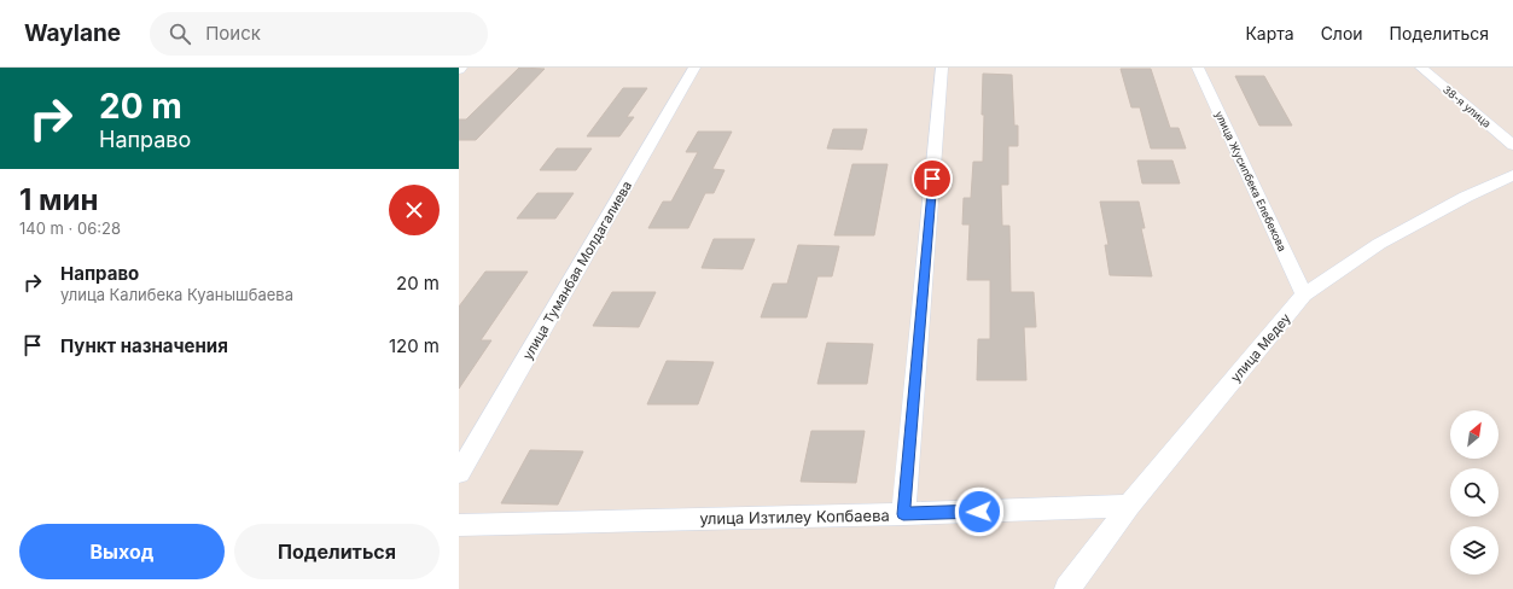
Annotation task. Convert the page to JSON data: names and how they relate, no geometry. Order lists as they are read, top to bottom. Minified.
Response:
{"streets":{"street":["38-я улица","улица Жусипбека Елебекова","улица Туманбая Молдагалиева","улица Медеу","улица Изтилеу Копбаева"]},"crossings":[["улица Жусипбека Елебекова","улица Медеу"],["улица Медеу","улица Изтилеу Копбаева"]],"north":"top right","page":{"header":"Waylane","search":"Поиск","nav":["Карта","Слои","Поделиться"],"turn":["20 m","Направо"],"heading":["1 мин","140 m · 06:28"],"list":[{"name":"Направо","note":"улица Калибека Куанышбаева","value":"20 m"},{"name":"Пункт назначения","value":"120 m"}],"buttons":["Выход","Поделиться"]}}
